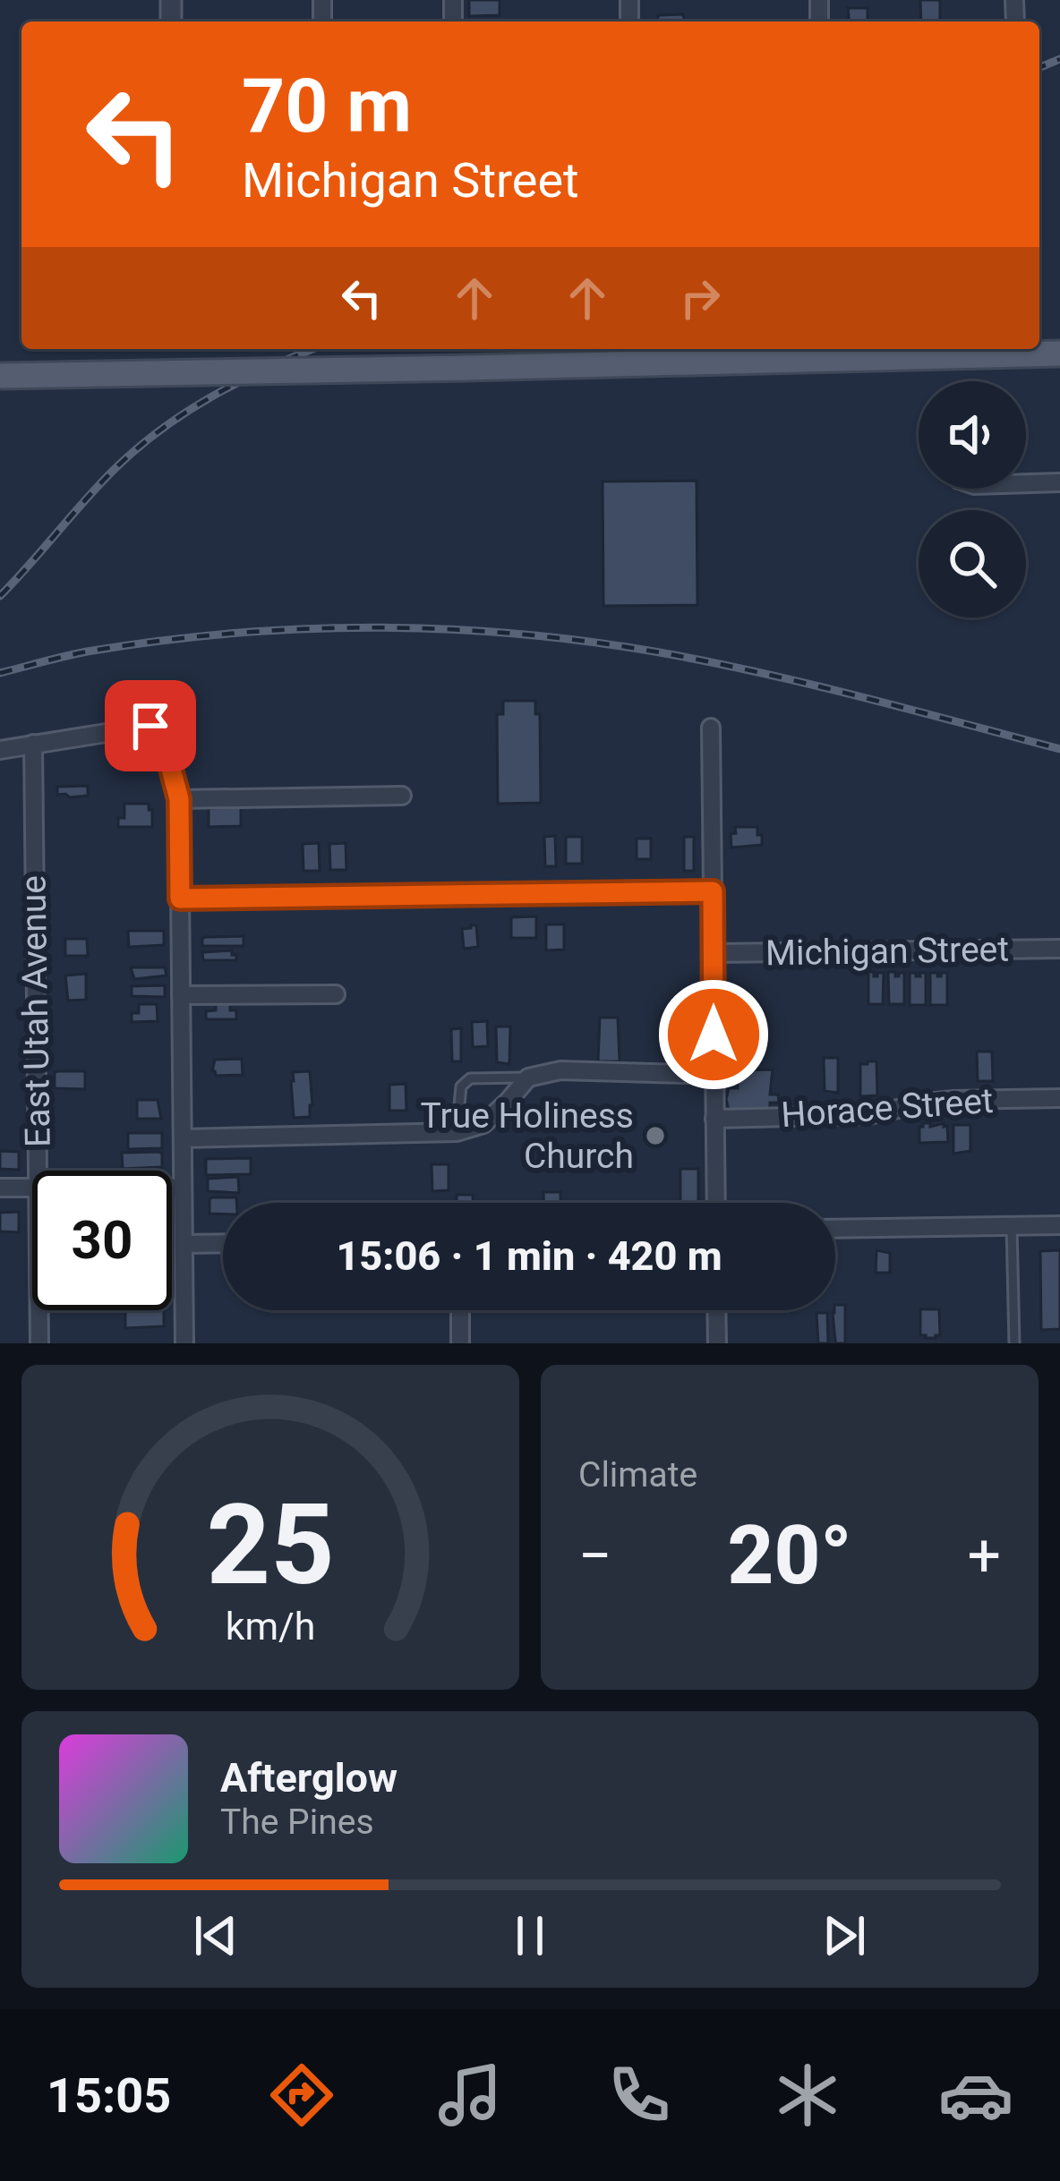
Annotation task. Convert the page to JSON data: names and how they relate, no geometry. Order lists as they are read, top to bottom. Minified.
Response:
{"streets":{"street":["Michigan Street","East Utah Avenue","Horace Street"]},"places":["True Holiness Church"],"page":{"turn":["70 m","Michigan Street"],"limit":"30","trip":"15:06 · 1 min · 420 m","tile":"Climate","heat":["−","20°","+"],"song":["Afterglow","The Pines"],"tabs":"15:05","gauge":["25","km/h"]}}
